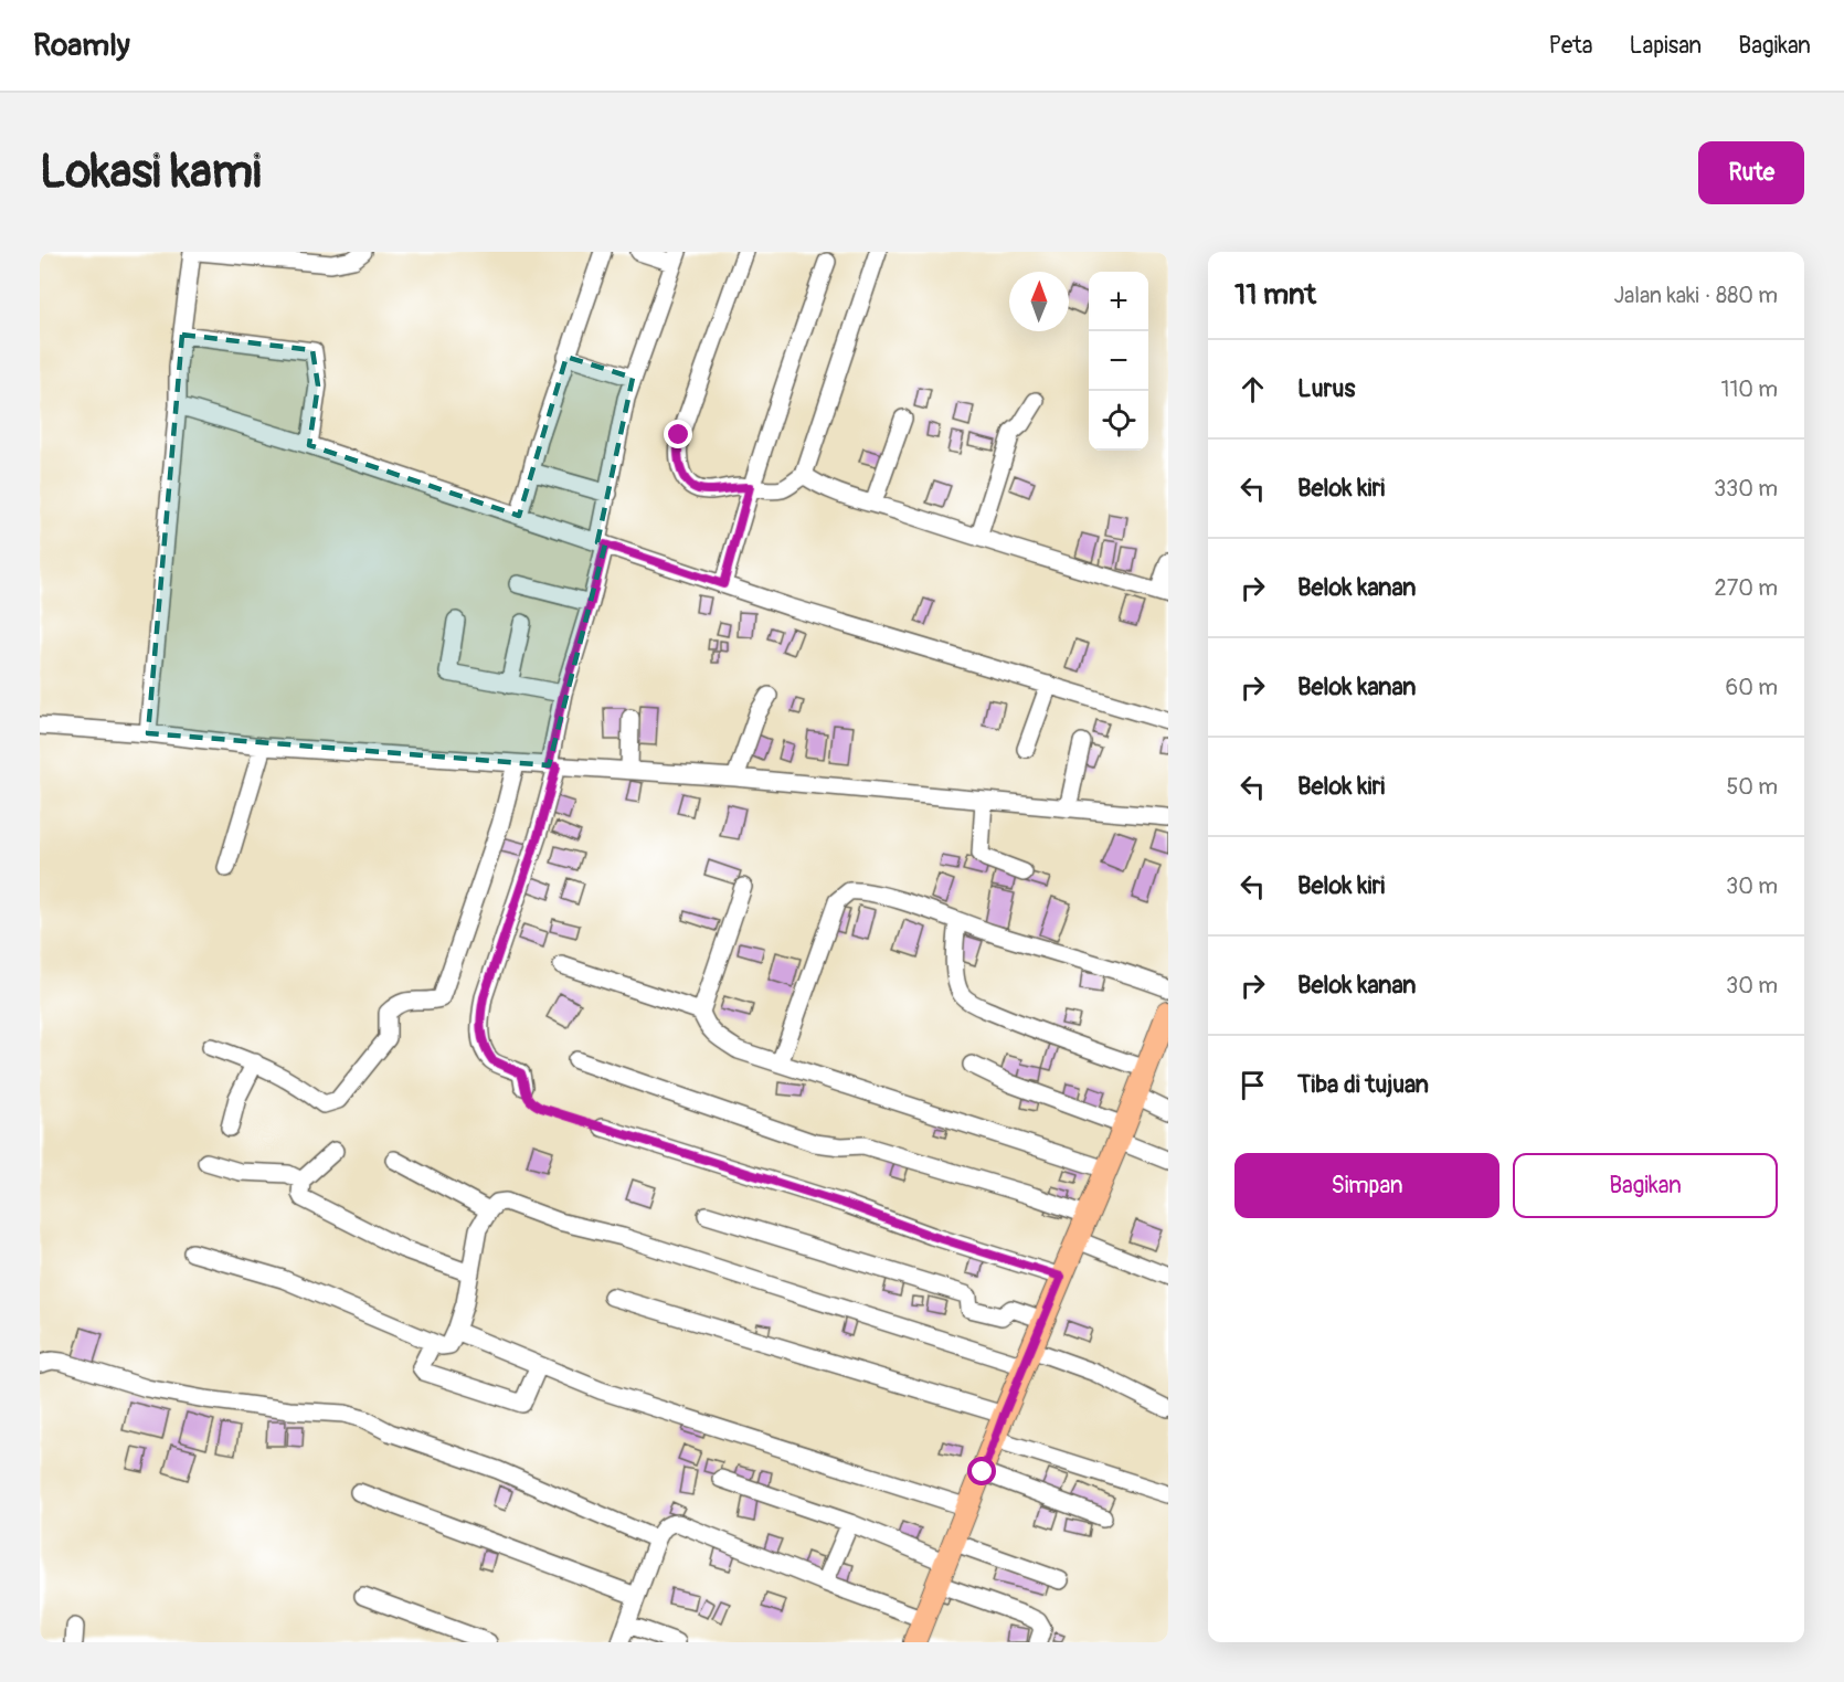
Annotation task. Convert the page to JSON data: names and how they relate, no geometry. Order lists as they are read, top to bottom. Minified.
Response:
{"north":"top","page":{"header":"Roamly","nav":["Peta","Lapisan","Bagikan"],"buttons":["Rute",["Simpan","Bagikan"]],"title":"Lokasi kami","heading":["11 mnt","Jalan kaki · 880 m"],"map_buttons":["+","−"],"list":[["Lurus","110 m"],["Belok kiri","330 m"],["Belok kanan","270 m"],["Belok kanan","60 m"],["Belok kiri","50 m"],["Belok kiri","30 m"],["Belok kanan","30 m"],"Tiba di tujuan"]}}
